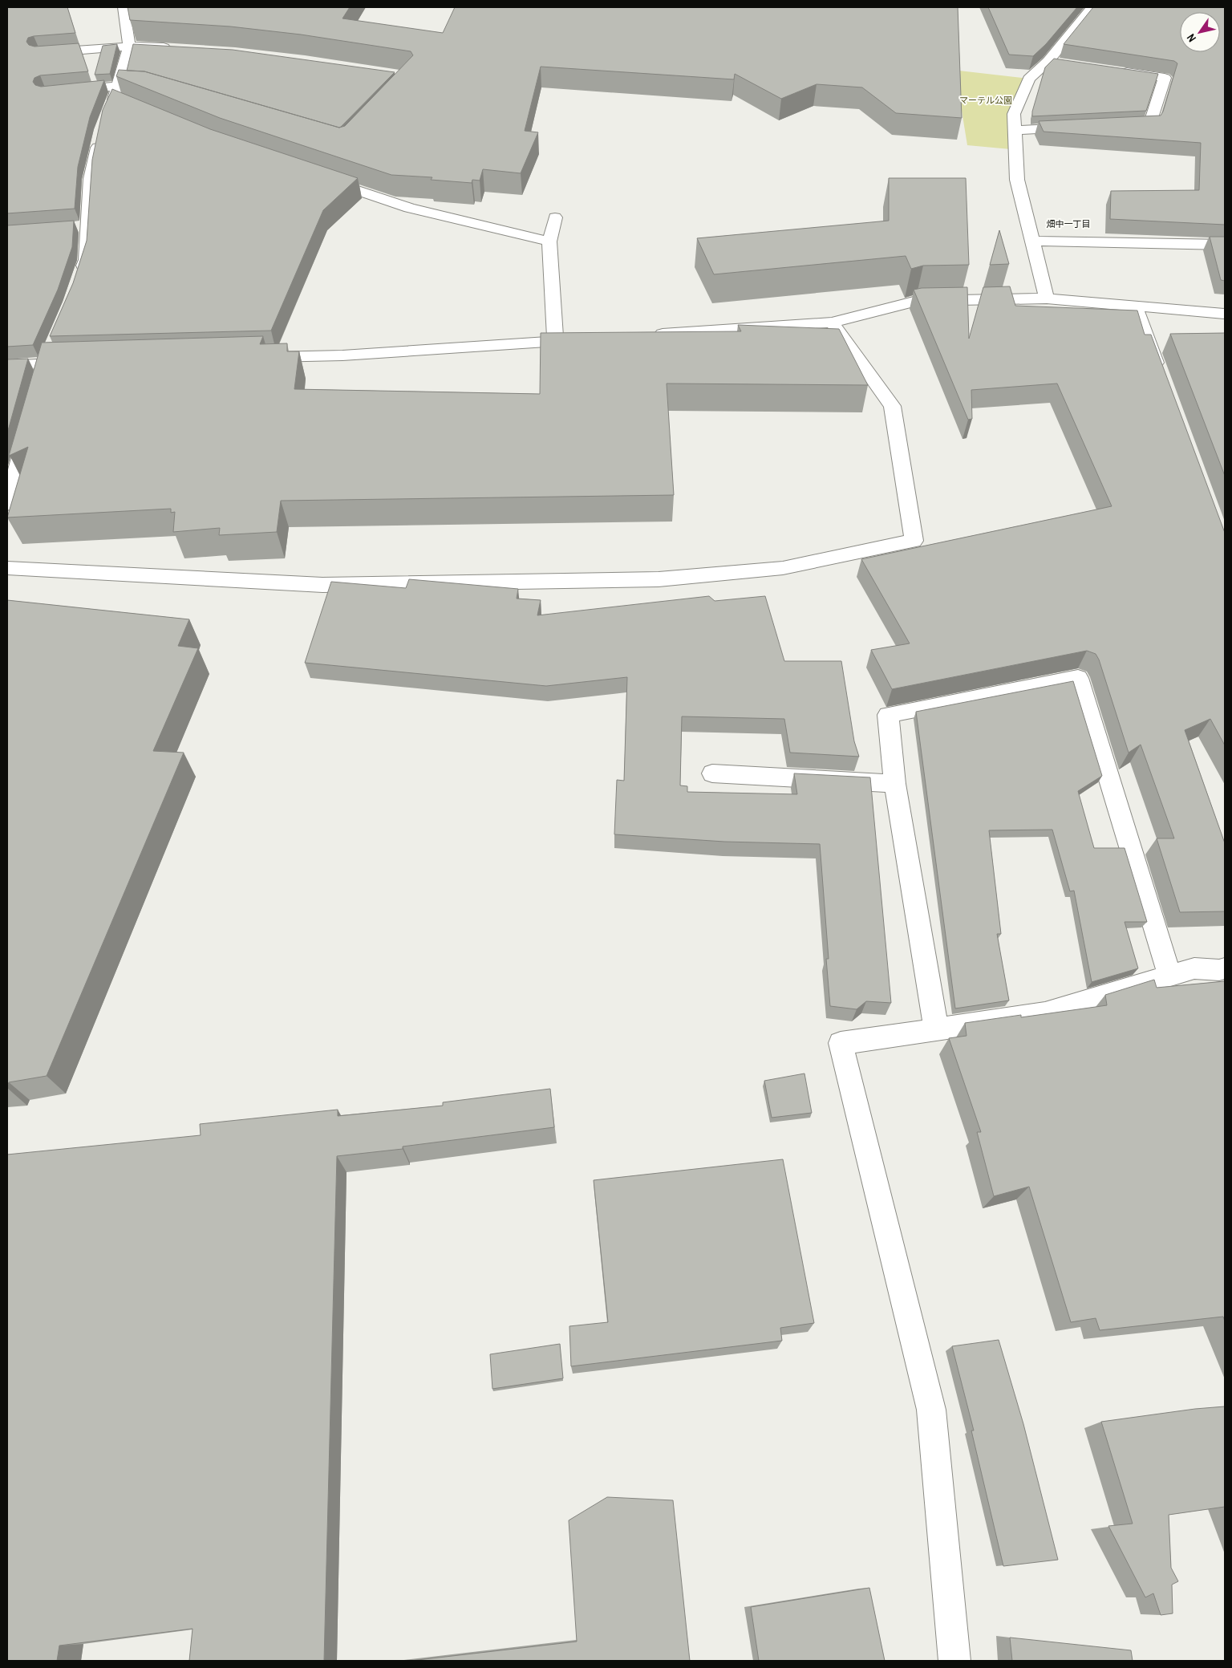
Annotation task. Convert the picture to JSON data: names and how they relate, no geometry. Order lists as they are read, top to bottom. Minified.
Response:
{"districts":["畑中一丁目"],"parks":["マーテル公園"],"north":"bottom left"}
